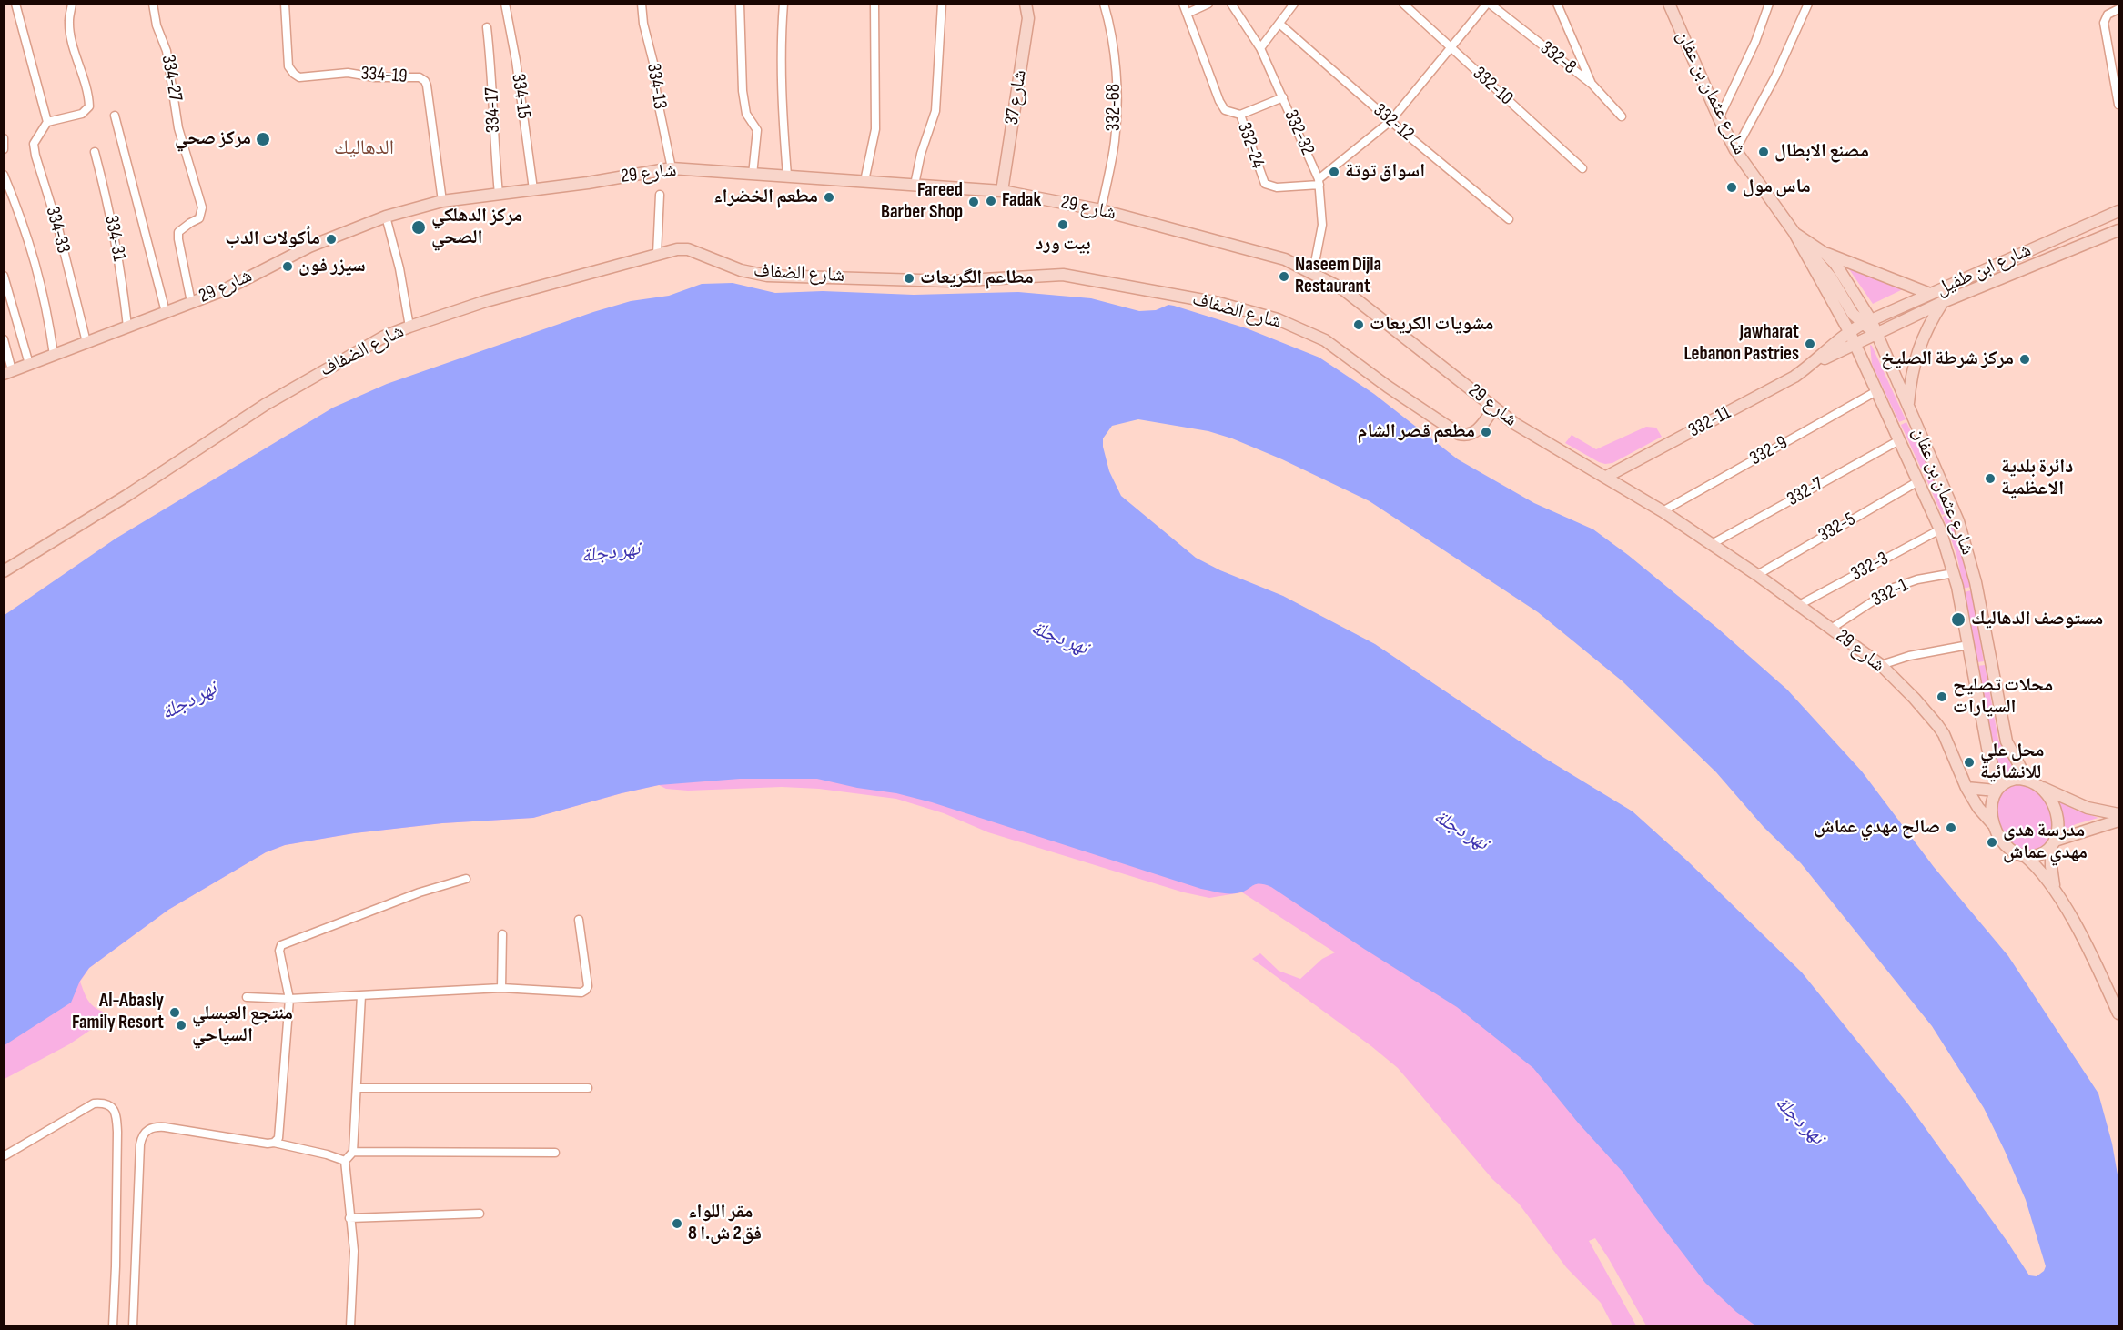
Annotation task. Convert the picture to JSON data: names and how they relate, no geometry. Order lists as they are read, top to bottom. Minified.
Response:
{"streets":{"street":["332-8","334-19","334-27","334-13","332-10","شارع عثمان بن عفان","334-15","شارع 37","332-68","334-17","332-12","332-32","332-24","شارع 29","334-33","334-31","شارع ابن طفيل","شارع الضفاف","332-11","332-9","332-7","332-5","332-3","332-1"]},"crossings":[["334-19","شارع 29"],["334-27","شارع 29"],["334-13","شارع 29"],["شارع عثمان بن عفان","شارع 29"],["شارع عثمان بن عفان","شارع ابن طفيل"],["شارع عثمان بن عفان","332-11"],["شارع عثمان بن عفان","332-9"],["شارع عثمان بن عفان","332-7"],["شارع عثمان بن عفان","332-5"],["شارع عثمان بن عفان","332-3"],["شارع عثمان بن عفان","332-1"],["334-15","شارع 29"],["شارع 37","شارع 29"],["332-68","شارع 29"],["334-17","شارع 29"],["332-32","332-24"],["332-32","شارع 29"],["شارع 29","334-33"],["شارع 29","334-31"],["شارع 29","شارع الضفاف"],["شارع 29","332-11"],["شارع 29","332-9"],["شارع 29","332-7"],["شارع 29","332-5"],["شارع 29","332-3"],["شارع 29","332-1"],["شارع ابن طفيل","332-11"]],"districts":["الدهاليك"],"water":["نهر دجلة"],"places":["مركز صحي","مصنع الابطال","اسواق توتة","ماس مول","مطعم الخضراء","Fadak","Fareed Barber Shop","بيت ورد","مركز الدهلكي الصحي","مأكولات الدب","سيزر فون","Naseem Dijla Restaurant","مطاعم الگريعات","مشويات الكريعات","Jawharat Lebanon Pastries","مركز شرطة الصليخ","مطعم قصر الشام","دائرة بلدية الاعظمية","مستوصف الدهاليك","محلات تصليح السيارات","محل علي للانشائية","صالح مهدي عماش","مدرسة هدى مهدي عماش","Al-Abasly Family Resort","منتجع العبسلي السياحي","مقر اللواء 8 فق2 ش.ا"]}
